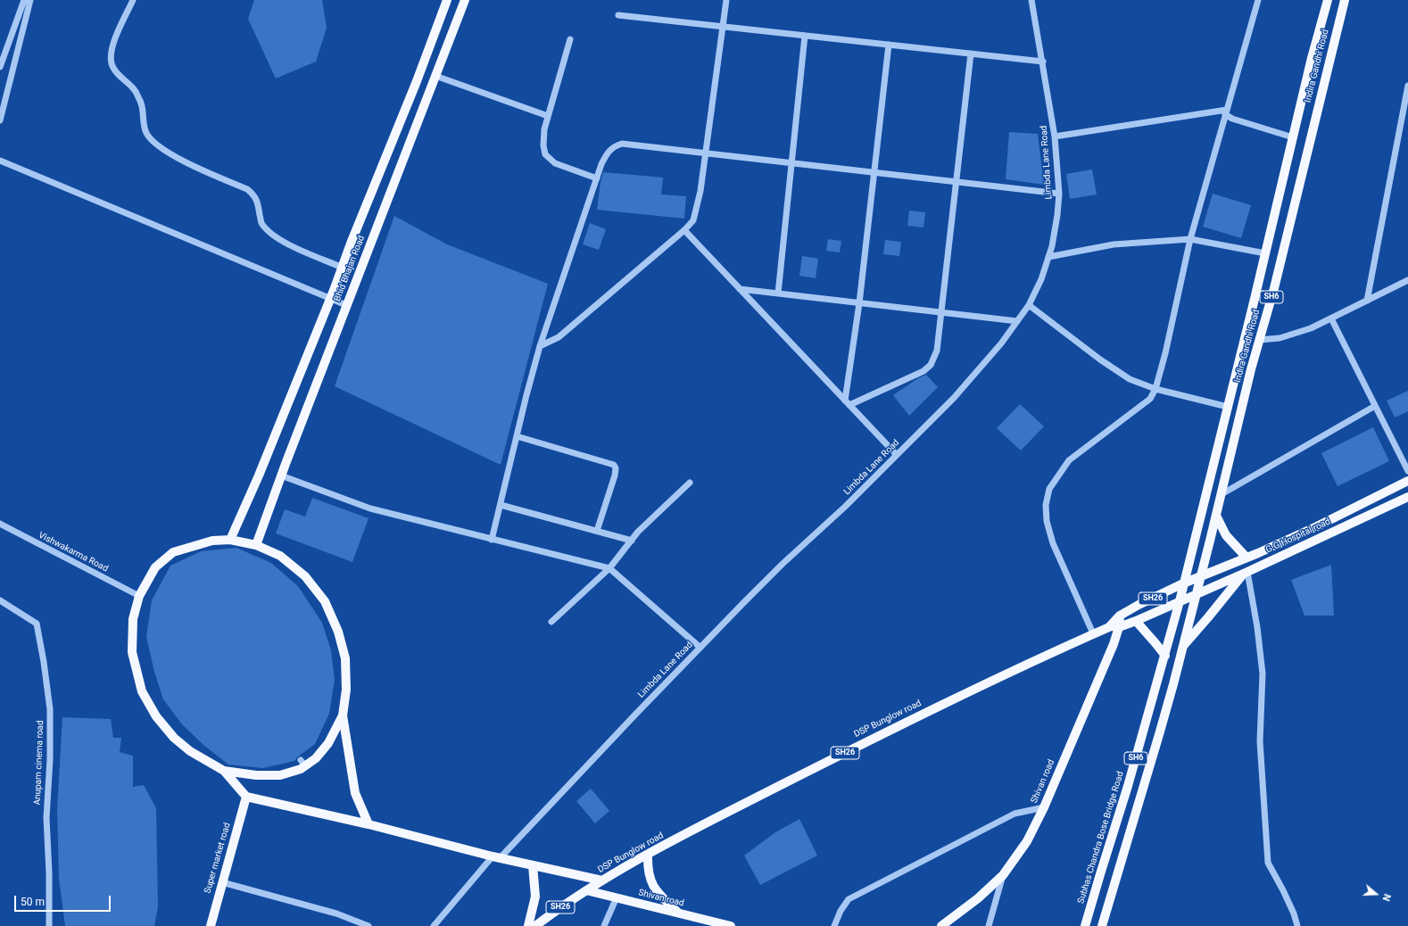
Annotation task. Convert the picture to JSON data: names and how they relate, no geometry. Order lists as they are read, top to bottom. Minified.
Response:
{"streets":{"main road":["Indira Gandhi Road","Bhid Bhajan Road","SH6","G.G Hospital road","SH26","DSP Bunglow road","Shivan road","Subhas Chandra Bose Bridge Road","Super market road"],"street":["Limbda Lane Road","Vishwakarma Road","Anupam cinema road"]},"crossings":[["Indira Gandhi Road","SH6"],["Indira Gandhi Road","G.G Hospital road"],["Indira Gandhi Road","DSP Bunglow road"],["Indira Gandhi Road","Subhas Chandra Bose Bridge Road"],["SH6","G.G Hospital road"],["SH6","DSP Bunglow road"],["G.G Hospital road","DSP Bunglow road"],["SH26","DSP Bunglow road"],["SH26","Shivan road"],["DSP Bunglow road","Shivan road"],["DSP Bunglow road","Subhas Chandra Bose Bridge Road"]],"scale_bar":"50 m","north":"right"}
